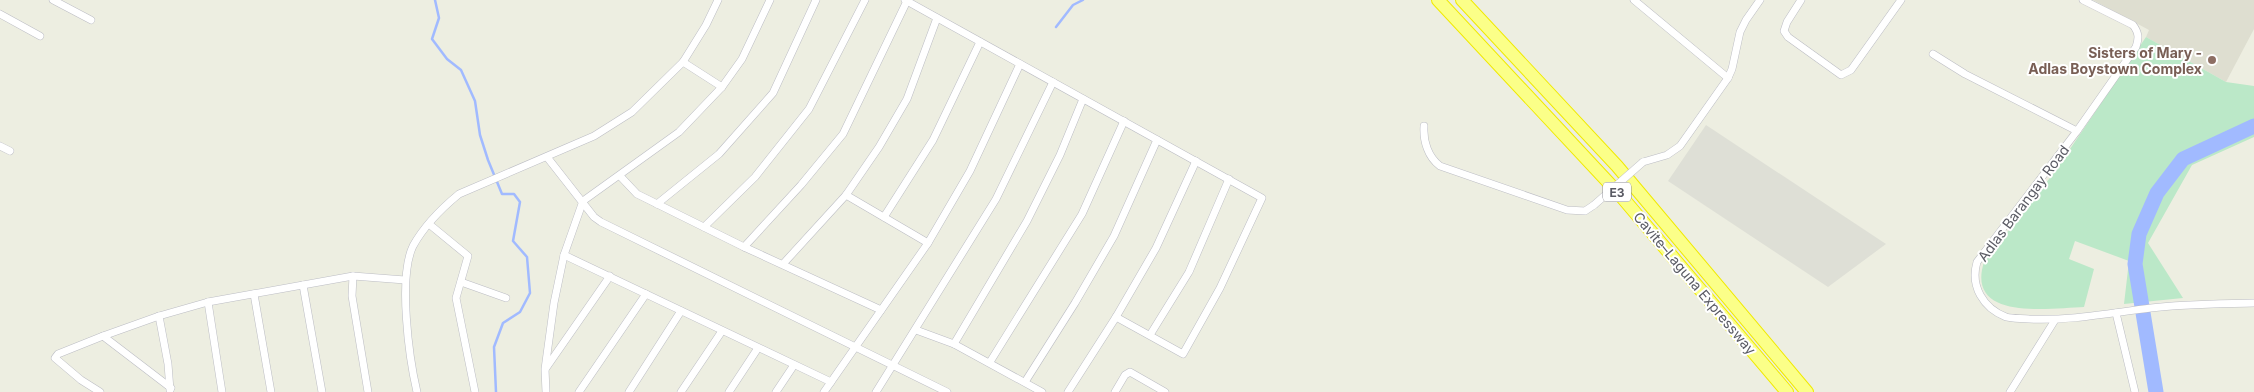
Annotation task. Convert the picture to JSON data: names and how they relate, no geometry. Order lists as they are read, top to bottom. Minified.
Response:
{"streets":{"highway":["E3","Cavite–Laguna Expressway"],"street":["Adlas Barangay Road"]},"places":["Sisters of Mary - Adlas Boystown Complex"]}
